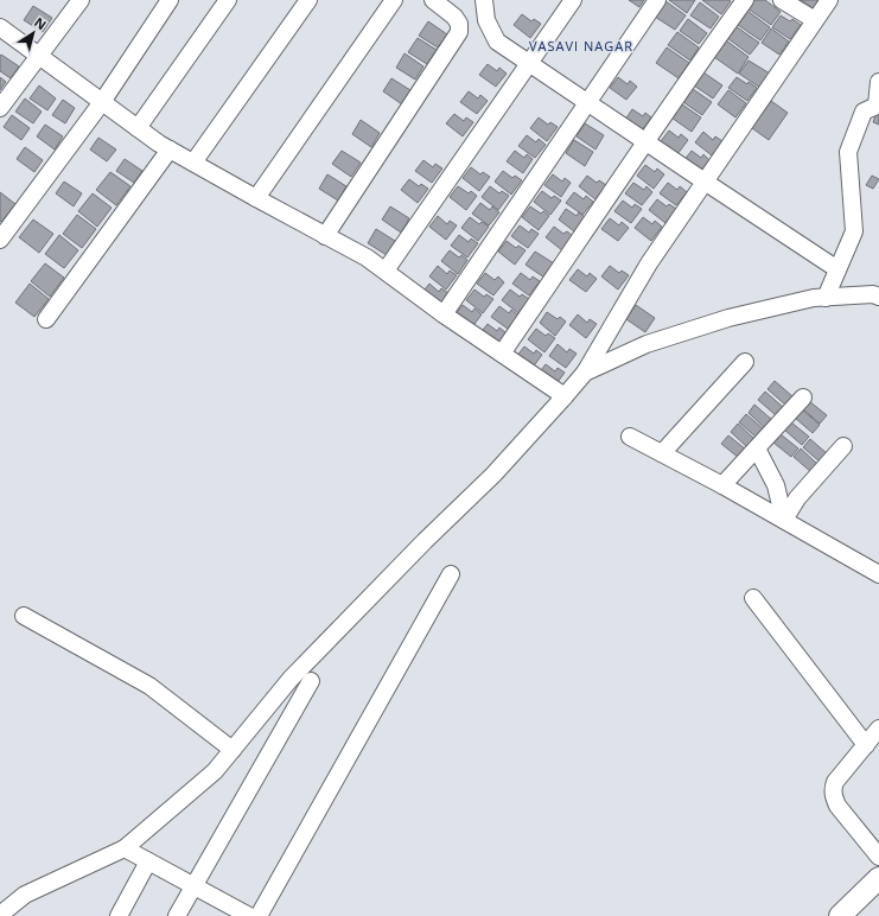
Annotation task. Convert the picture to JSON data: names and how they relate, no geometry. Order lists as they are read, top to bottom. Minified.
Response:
{"districts":["VASAVI NAGAR"],"north":"top right"}
